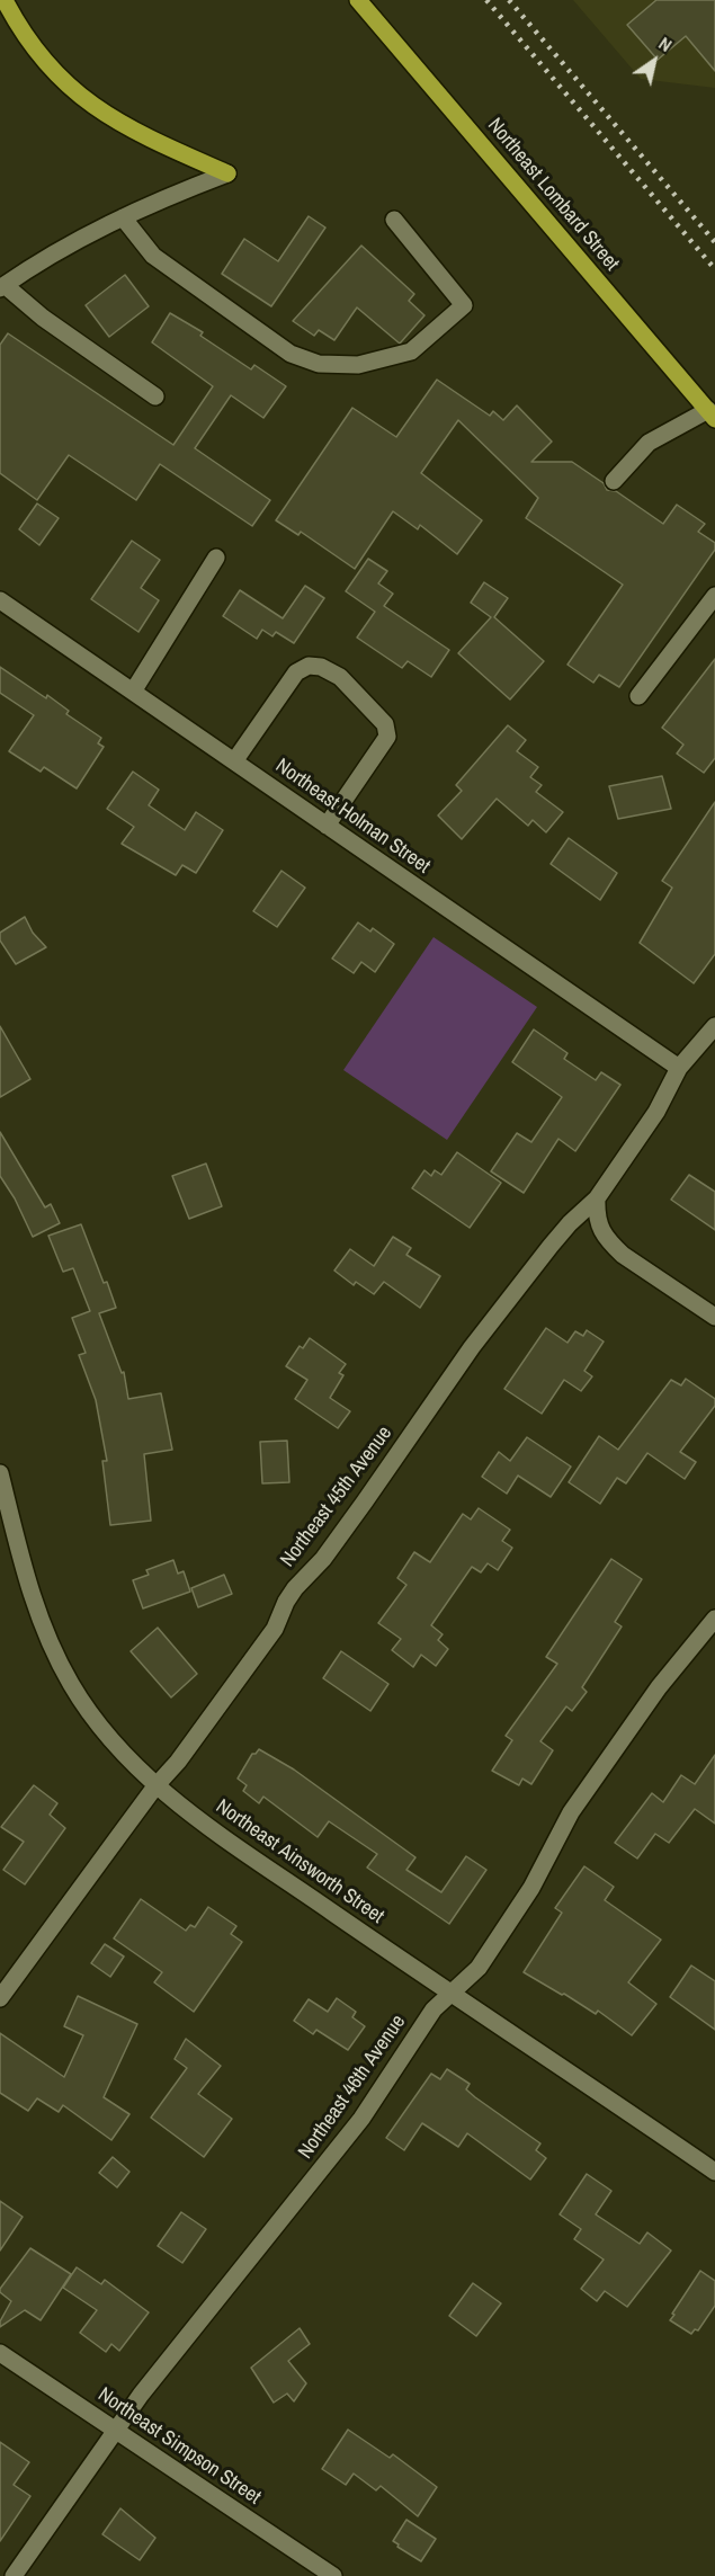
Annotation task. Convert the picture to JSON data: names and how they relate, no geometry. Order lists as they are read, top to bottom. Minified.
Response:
{"streets":{"main road":["Northeast Lombard Street"],"street":["Northeast Holman Street","Northeast 45th Avenue","Northeast Ainsworth Street","Northeast 46th Avenue","Northeast Simpson Street"]},"crossings":[["Northeast Holman Street","Northeast 45th Avenue"],["Northeast 45th Avenue","Northeast Ainsworth Street"],["Northeast Ainsworth Street","Northeast 46th Avenue"],["Northeast 46th Avenue","Northeast Simpson Street"]],"north":"top right"}
